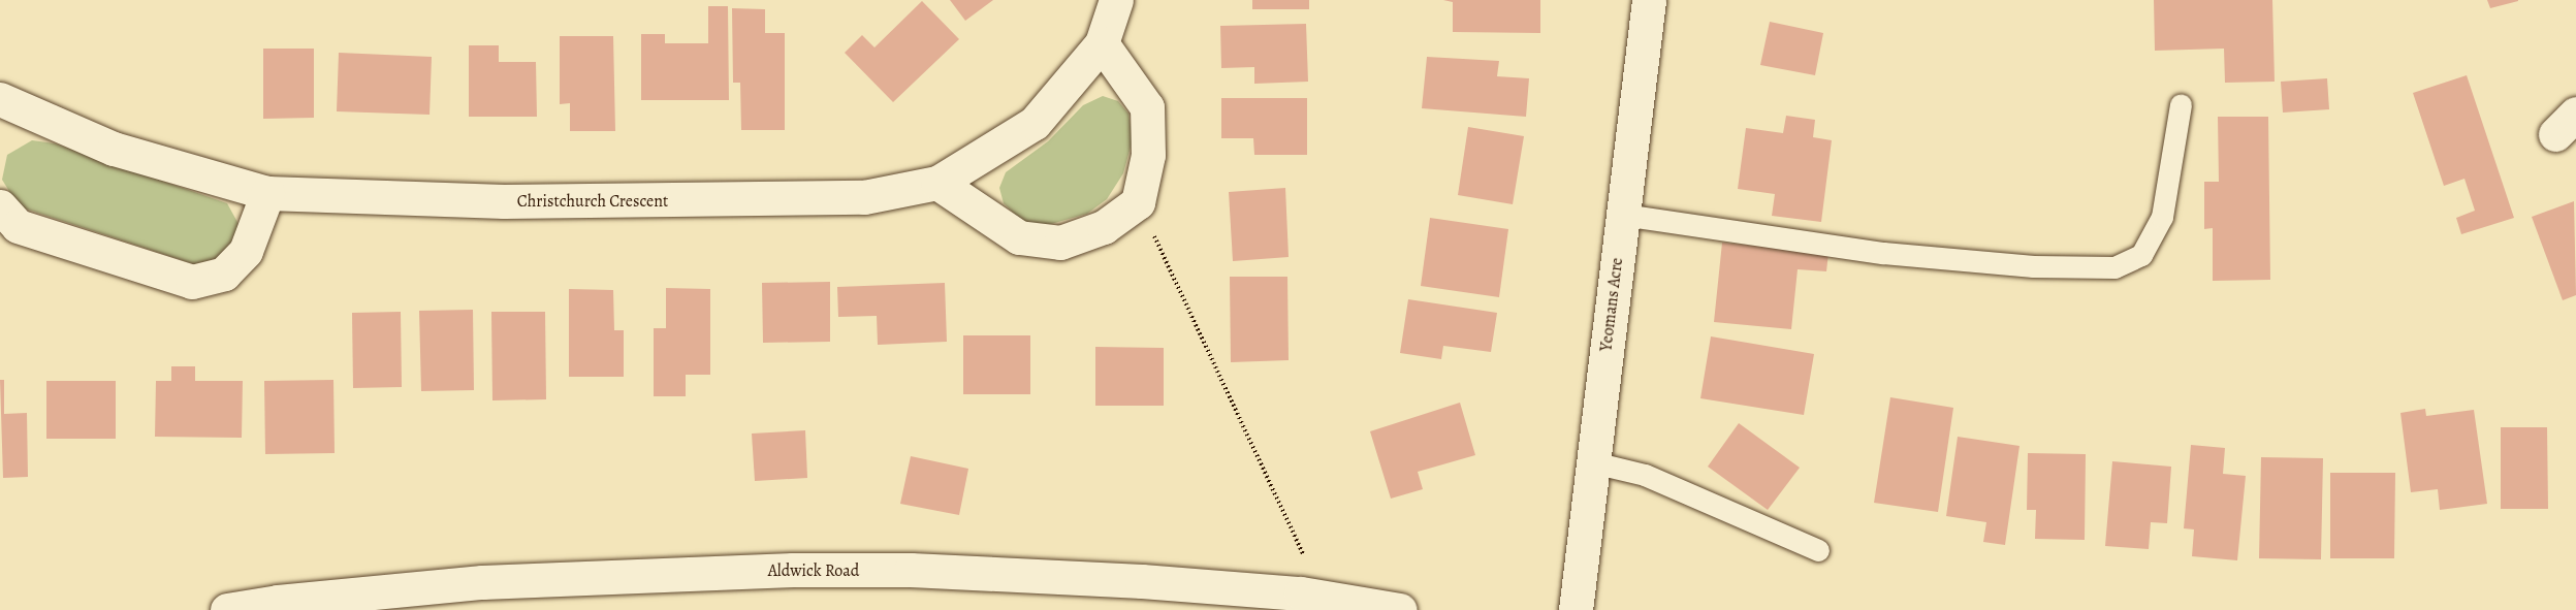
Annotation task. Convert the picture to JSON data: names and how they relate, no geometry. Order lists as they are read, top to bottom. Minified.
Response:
{"streets":{"street":["Christchurch Crescent","Yeomans Acre","Aldwick Road"]}}
